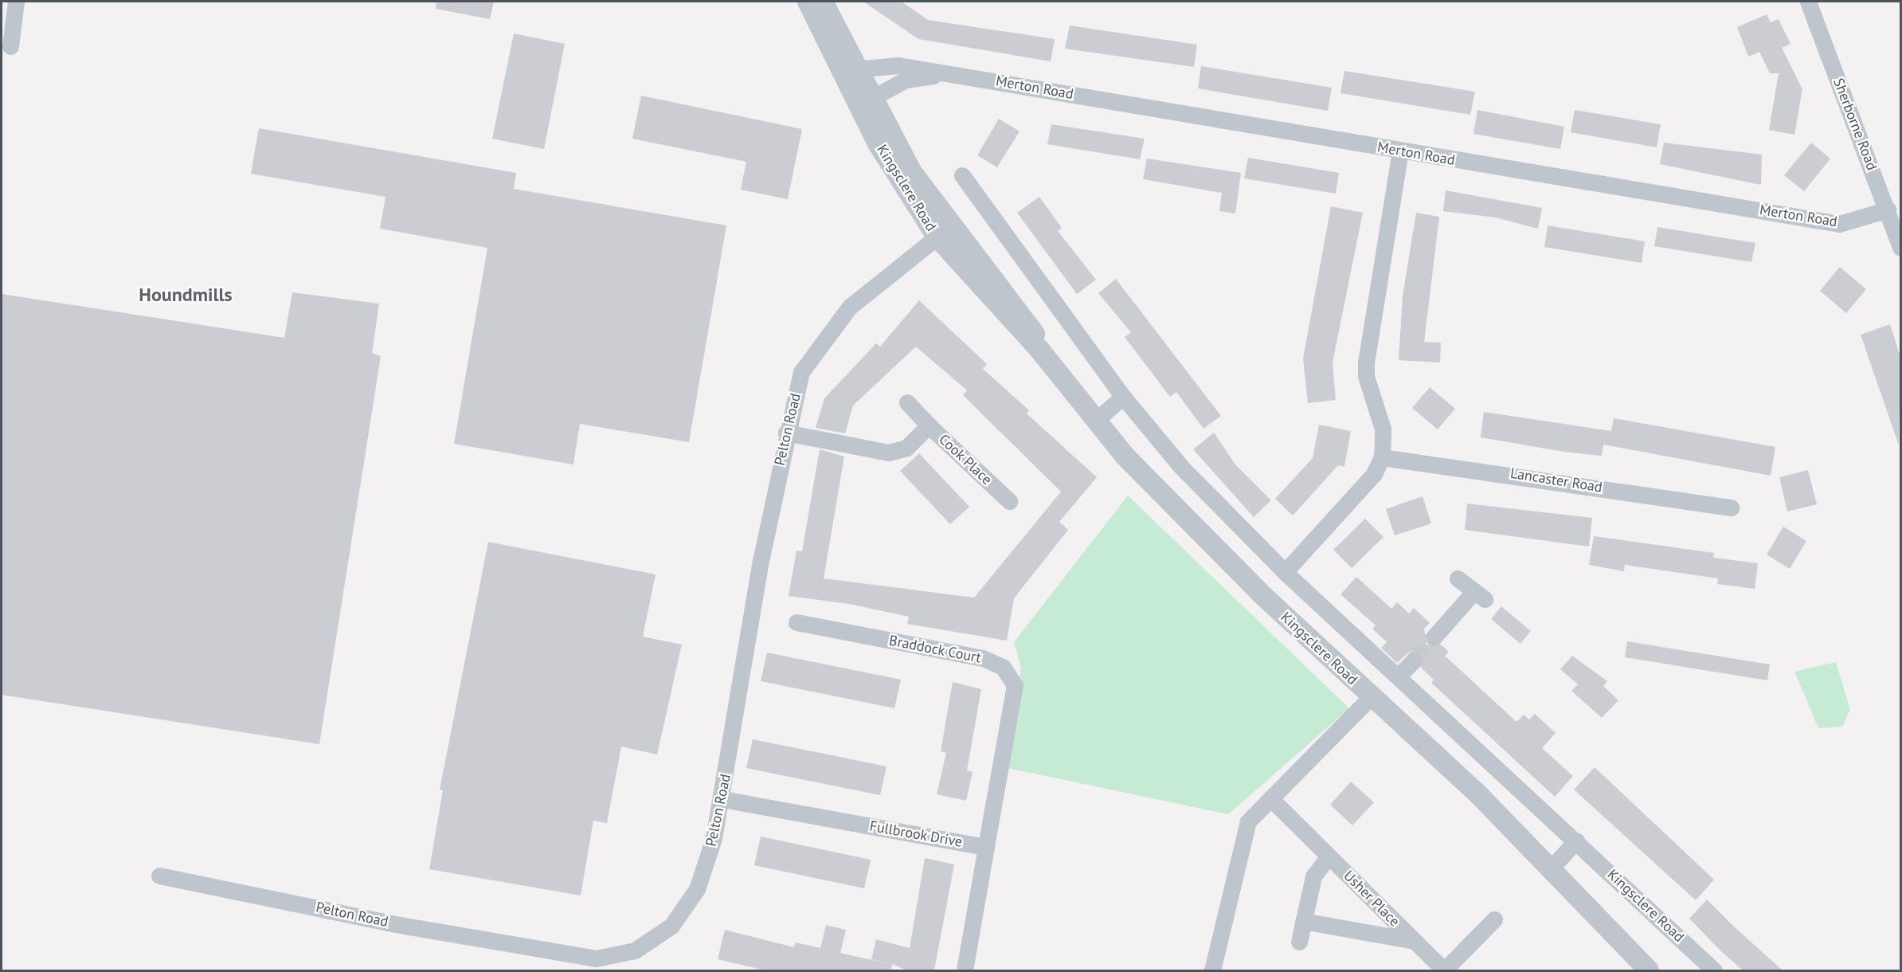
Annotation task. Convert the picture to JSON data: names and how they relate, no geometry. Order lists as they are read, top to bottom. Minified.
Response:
{"streets":{"street":["Merton Road","Sherborne Road","Kingsclere Road","Pelton Road","Cook Place","Lancaster Road","Braddock Court","Fullbrook Drive","Usher Place"]},"crossings":[["Merton Road","Sherborne Road"],["Merton Road","Kingsclere Road"],["Kingsclere Road","Pelton Road"],["Pelton Road","Cook Place"],["Pelton Road","Fullbrook Drive"],["Braddock Court","Fullbrook Drive"]],"districts":["Houndmills"]}
